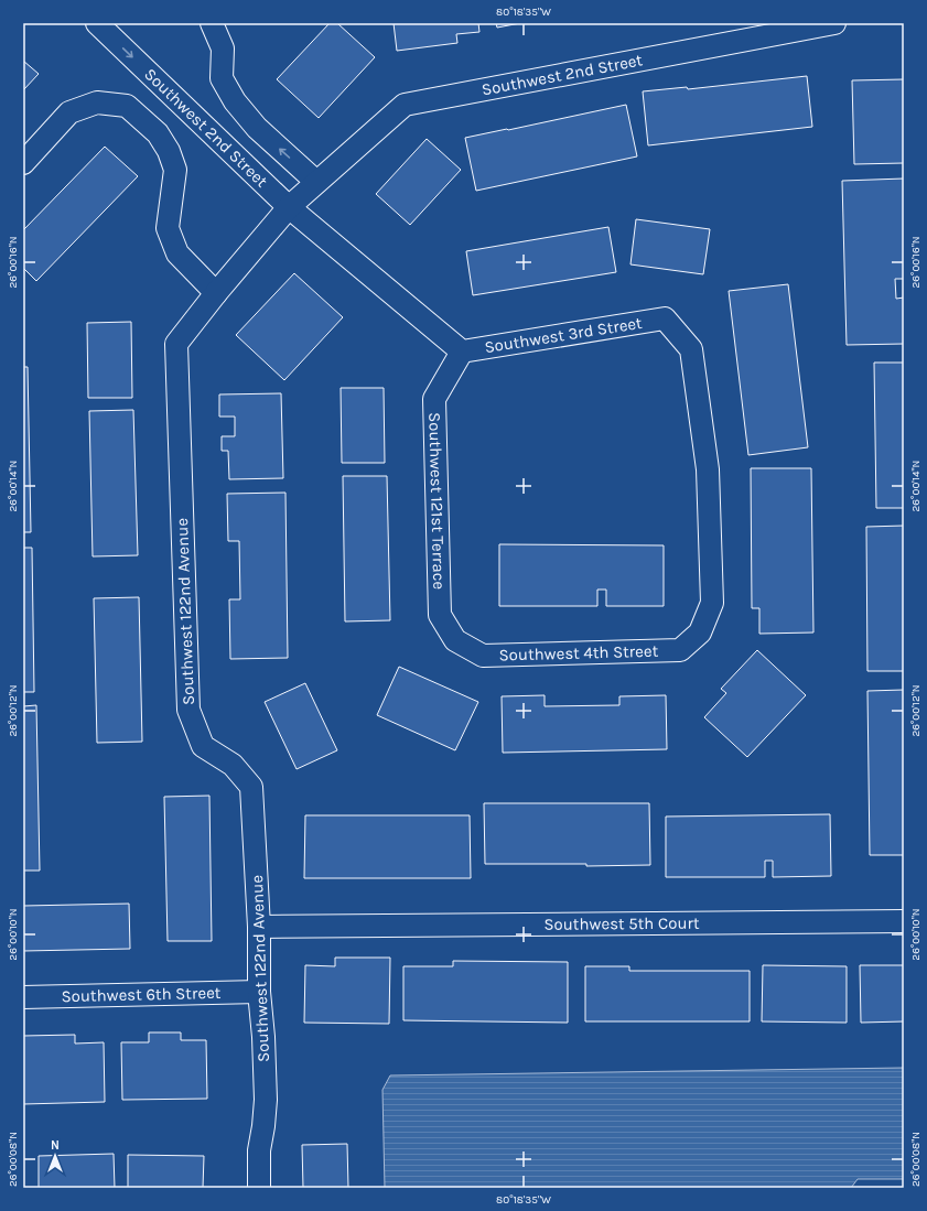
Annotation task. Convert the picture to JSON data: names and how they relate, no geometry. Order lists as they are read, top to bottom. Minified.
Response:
{"streets":{"street":["Southwest 2nd Street","Southwest 3rd Street","Southwest 121st Terrace","Southwest 122nd Avenue","Southwest 4th Street","Southwest 5th Court","Southwest 6th Street"]},"crossings":[["Southwest 2nd Street","Southwest 122nd Avenue"],["Southwest 3rd Street","Southwest 121st Terrace"],["Southwest 3rd Street","Southwest 4th Street"],["Southwest 121st Terrace","Southwest 4th Street"],["Southwest 122nd Avenue","Southwest 5th Court"],["Southwest 122nd Avenue","Southwest 6th Street"]],"north":"top","coordinates":["80°18'35\"W","26°00'16\"N","26°00'14\"N","26°00'12\"N","26°00'10\"N","26°00'08\"N"]}
